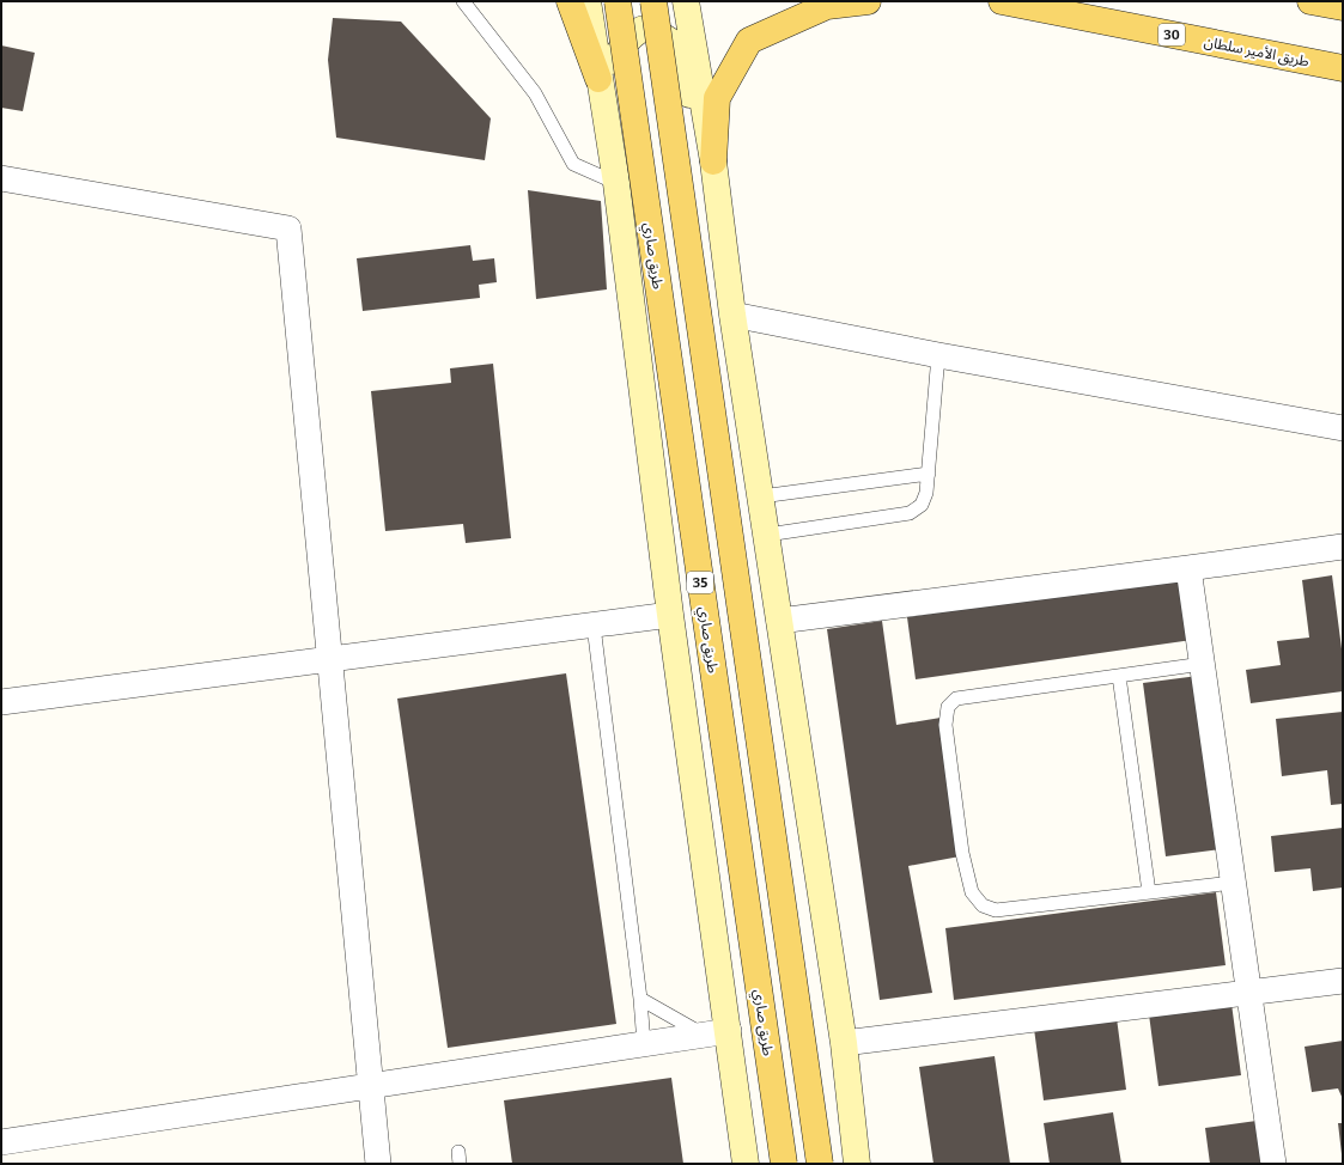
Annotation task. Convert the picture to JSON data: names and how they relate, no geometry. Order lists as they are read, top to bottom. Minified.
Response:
{"streets":{"main road":["30","طريق الأمير سلطان","طريق صاري","35"]}}
